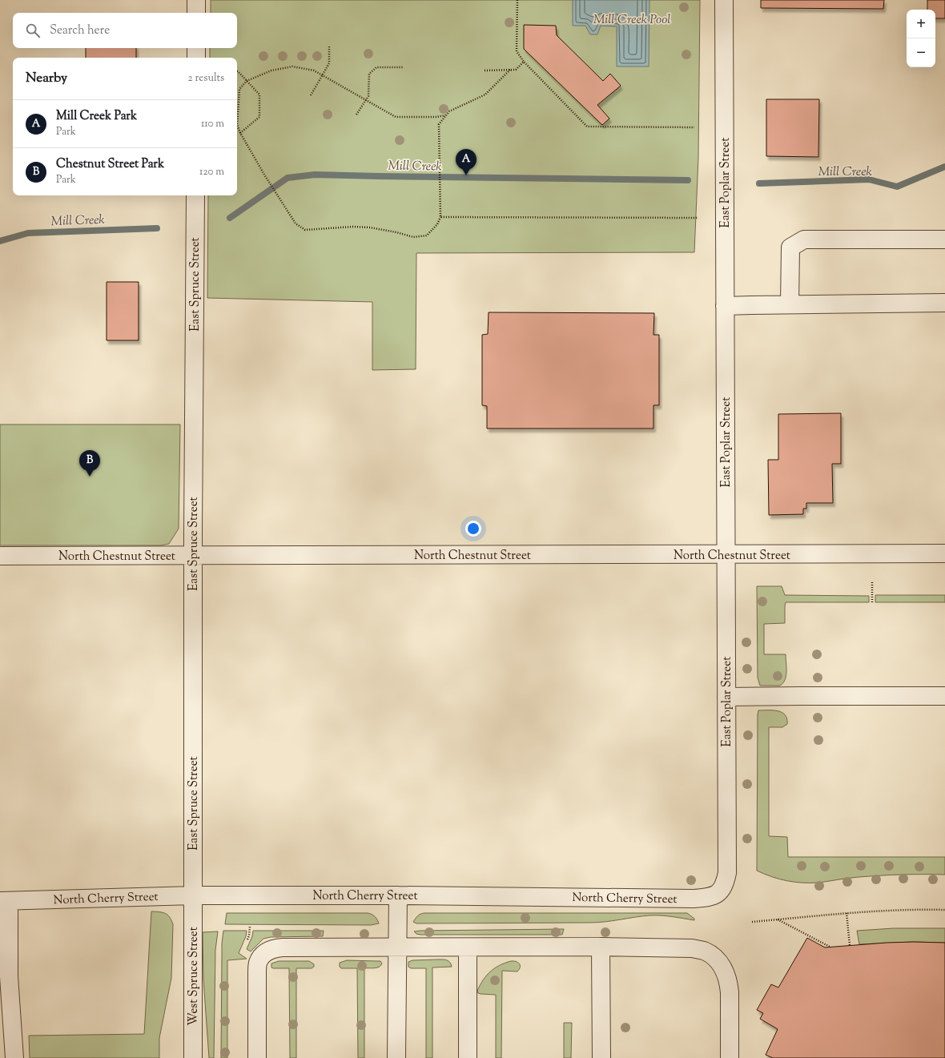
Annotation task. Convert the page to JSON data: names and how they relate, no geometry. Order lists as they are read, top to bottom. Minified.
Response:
{"streets":{"street":["East Poplar Street","East Spruce Street","North Chestnut Street","North Cherry Street","West Spruce Street"]},"crossings":[["East Poplar Street","North Chestnut Street"],["East Poplar Street","North Cherry Street"],["East Spruce Street","North Chestnut Street"],["East Spruce Street","North Cherry Street"],["East Spruce Street","West Spruce Street"],["North Cherry Street","West Spruce Street"]],"water":["Mill Creek Pool","Mill Creek"],"page":{"map_buttons":["+","−"],"search":"Search here","heading":["Nearby","2 results"],"list":[{"mark":"A","name":"Mill Creek Park","note":"Park","value":"110 m"},{"mark":"B","name":"Chestnut Street Park","note":"Park","value":"120 m"}],"pins":["A","B"]}}
